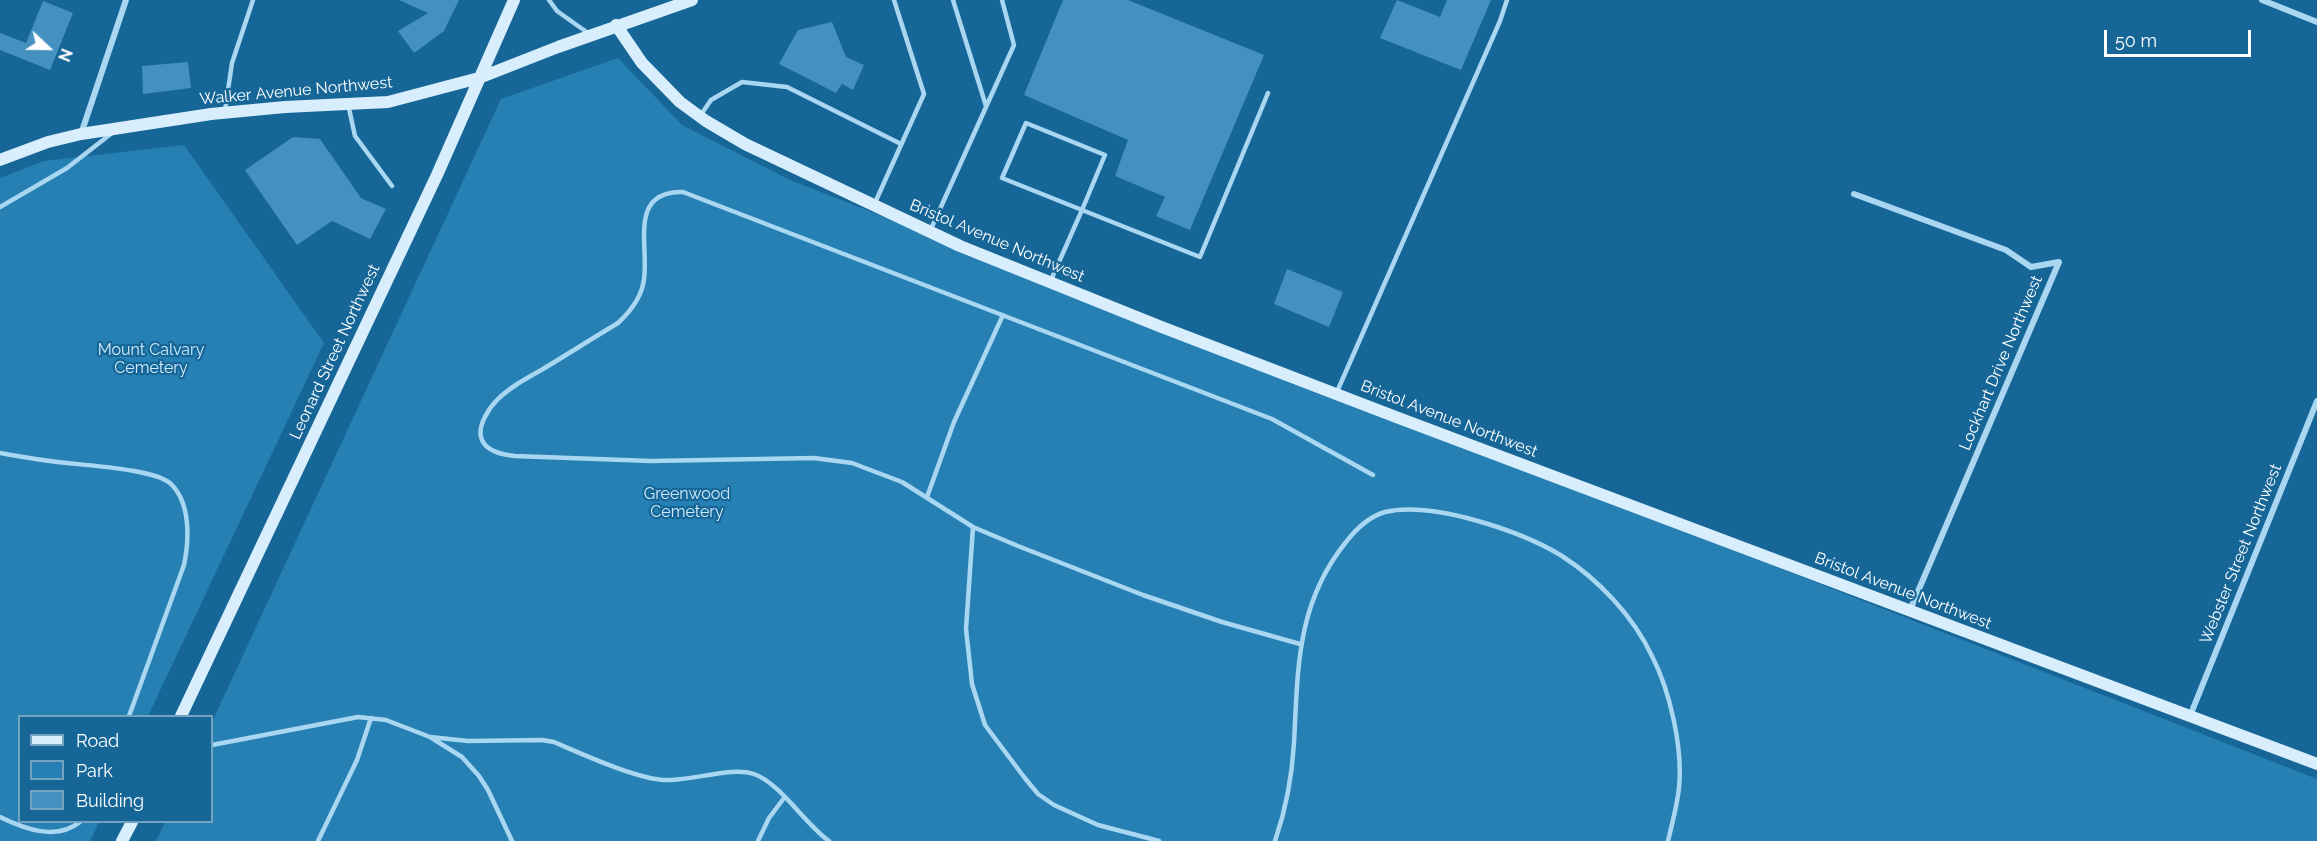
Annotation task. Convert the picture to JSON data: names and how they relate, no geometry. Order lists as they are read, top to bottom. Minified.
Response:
{"streets":{"street":["Walker Avenue Northwest","Bristol Avenue Northwest","Leonard Street Northwest","Lockhart Drive Northwest","Webster Street Northwest"]},"crossings":[["Walker Avenue Northwest","Bristol Avenue Northwest"],["Walker Avenue Northwest","Leonard Street Northwest"],["Bristol Avenue Northwest","Lockhart Drive Northwest"],["Bristol Avenue Northwest","Webster Street Northwest"]],"parks":["Mount Calvary Cemetery","Greenwood Cemetery"],"legend":["Road","Park","Building"],"scale_bar":"50 m","north":"right"}
